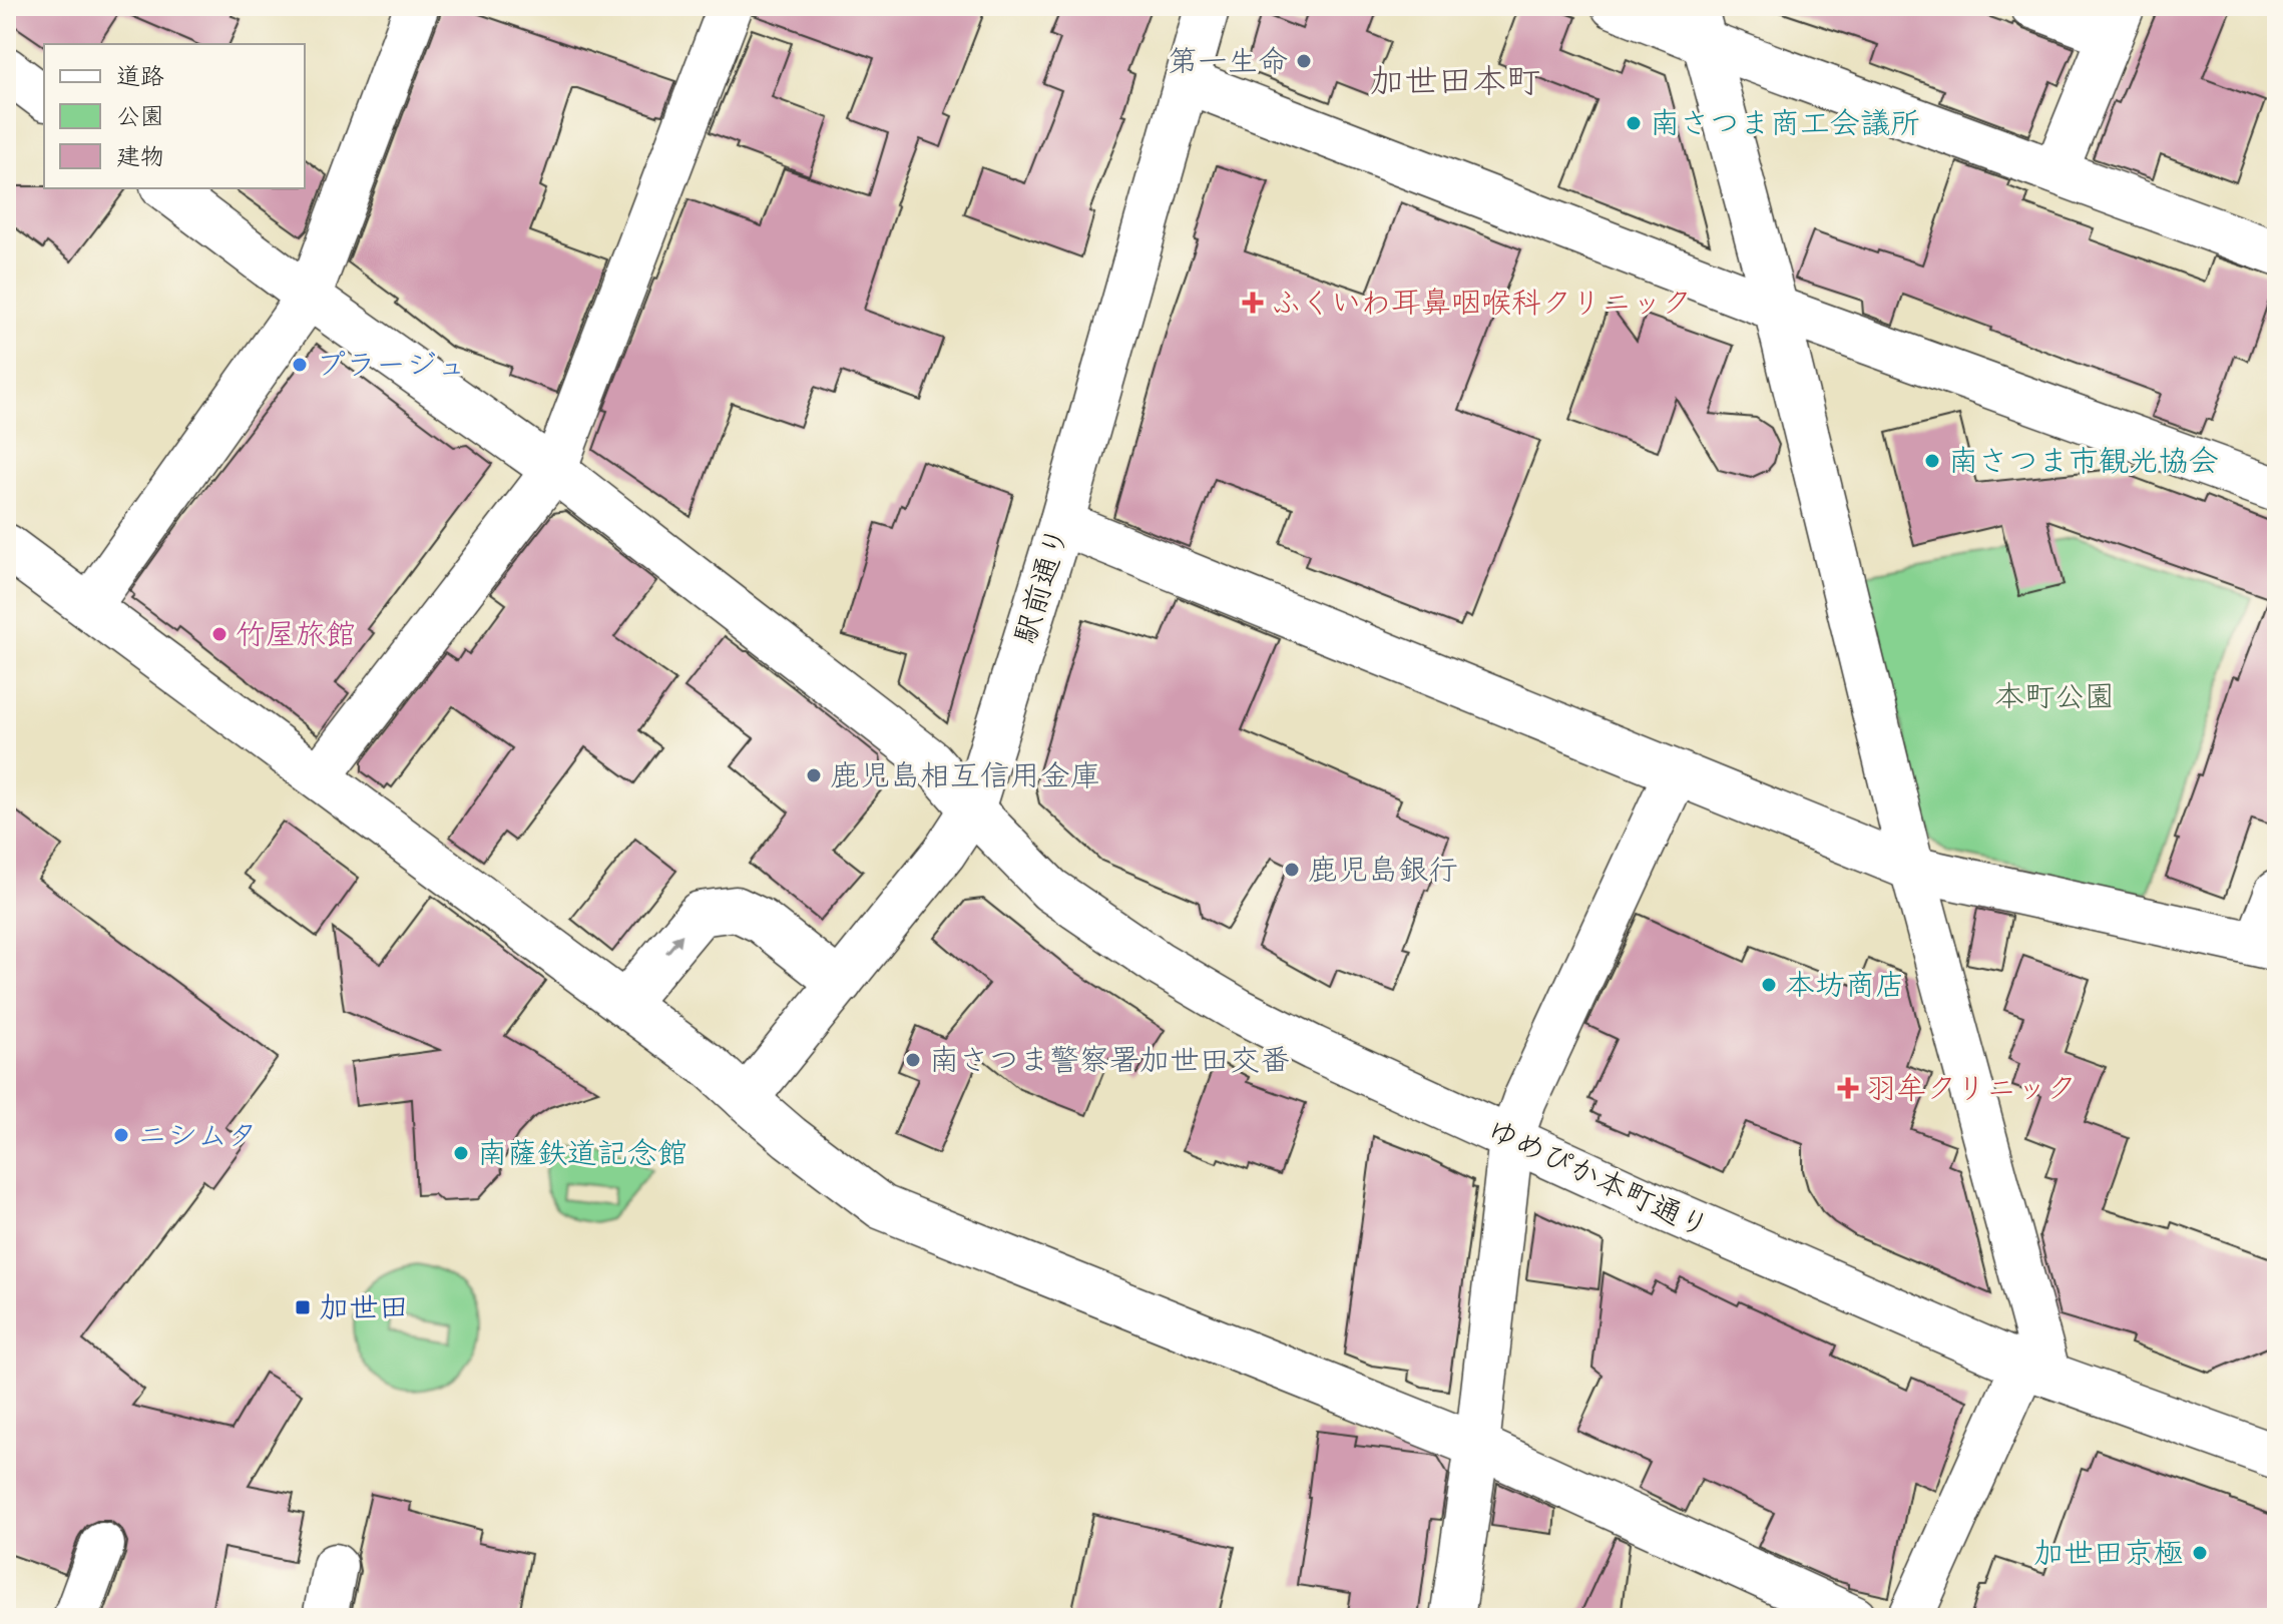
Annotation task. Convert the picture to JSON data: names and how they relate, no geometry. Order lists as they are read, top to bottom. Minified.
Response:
{"streets":{"street":["駅前通り","ゆめぴか本町通り"]},"crossings":[["駅前通り","ゆめぴか本町通り"]],"districts":["加世田本町"],"parks":["本町公園"],"places":{"other":["第一生命","南さつま商工会議所","プラージュ","南さつま市観光協会","竹屋旅館","鹿児島相互信用金庫","鹿児島銀行","本坊商店","南さつま警察署加世田交番","ニシムタ","南薩鉄道記念館","加世田京極"],"health":["ふくいわ耳鼻咽喉科クリニック","羽牟クリニック"],"transit":["加世田"]},"legend":["道路","公園","建物"]}
